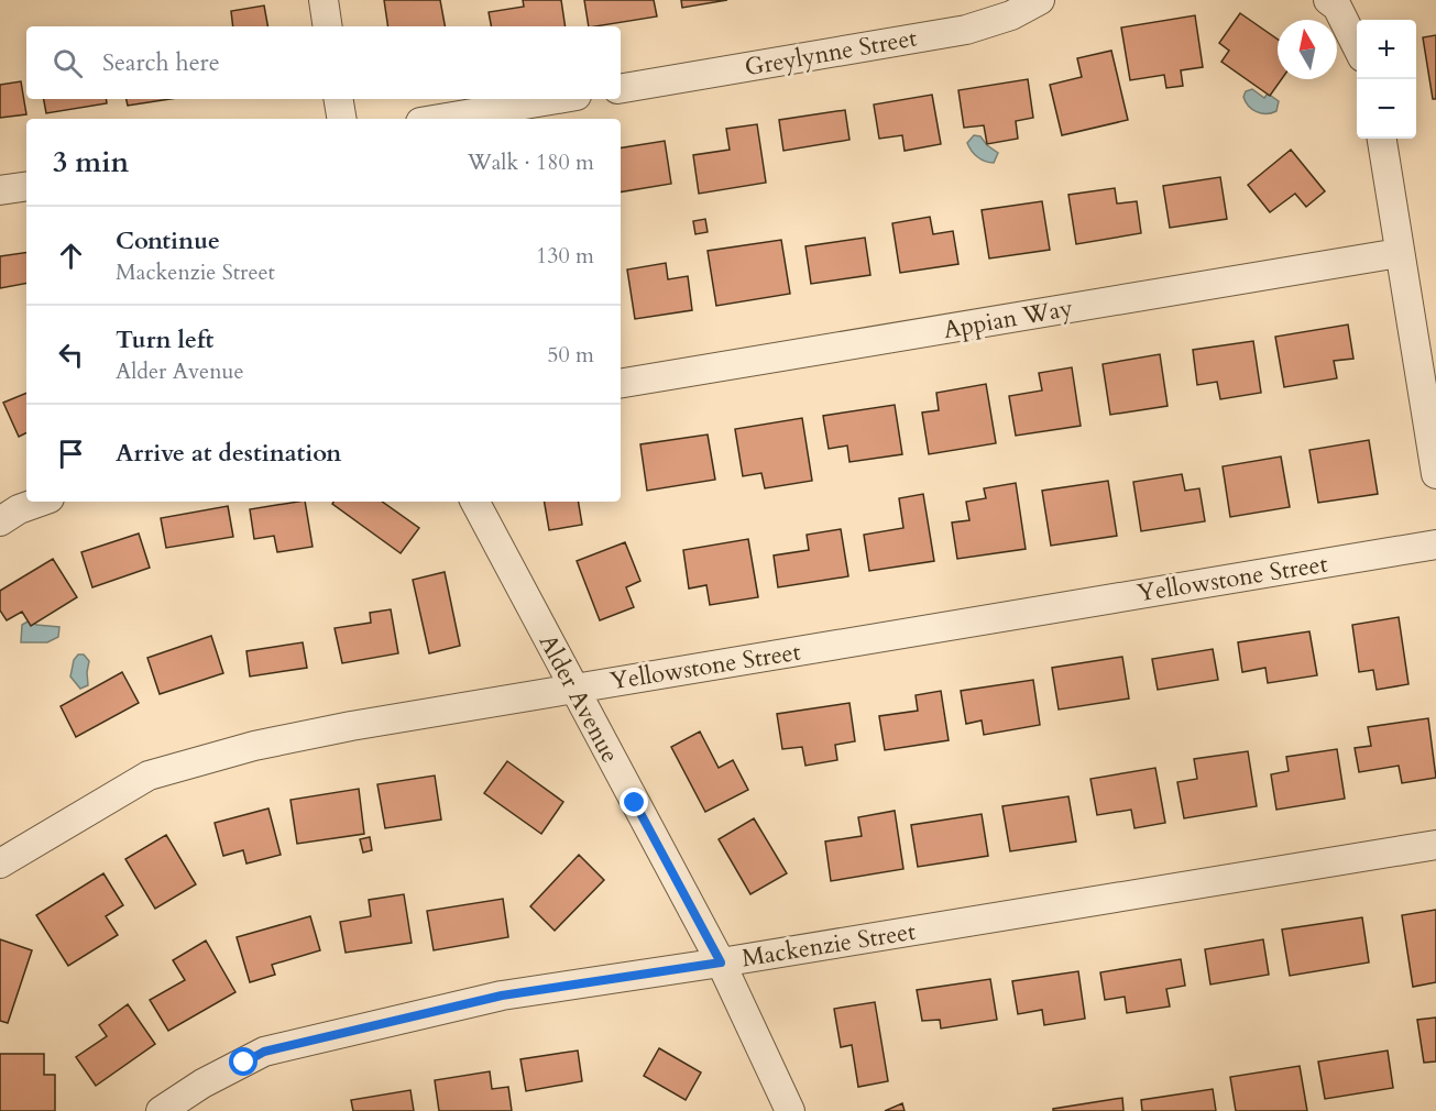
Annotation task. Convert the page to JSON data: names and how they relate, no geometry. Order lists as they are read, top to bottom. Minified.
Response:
{"streets":{"street":["Greylynne Street","Appian Way","Yellowstone Street","Alder Avenue","Mackenzie Street"]},"crossings":[["Yellowstone Street","Alder Avenue"],["Alder Avenue","Mackenzie Street"]],"north":"top","page":{"map_buttons":["+","−"],"search":"Search here","heading":["3 min","Walk · 180 m"],"list":[["Continue","Mackenzie Street","130 m"],["Turn left","Alder Avenue","50 m"],"Arrive at destination"]}}
